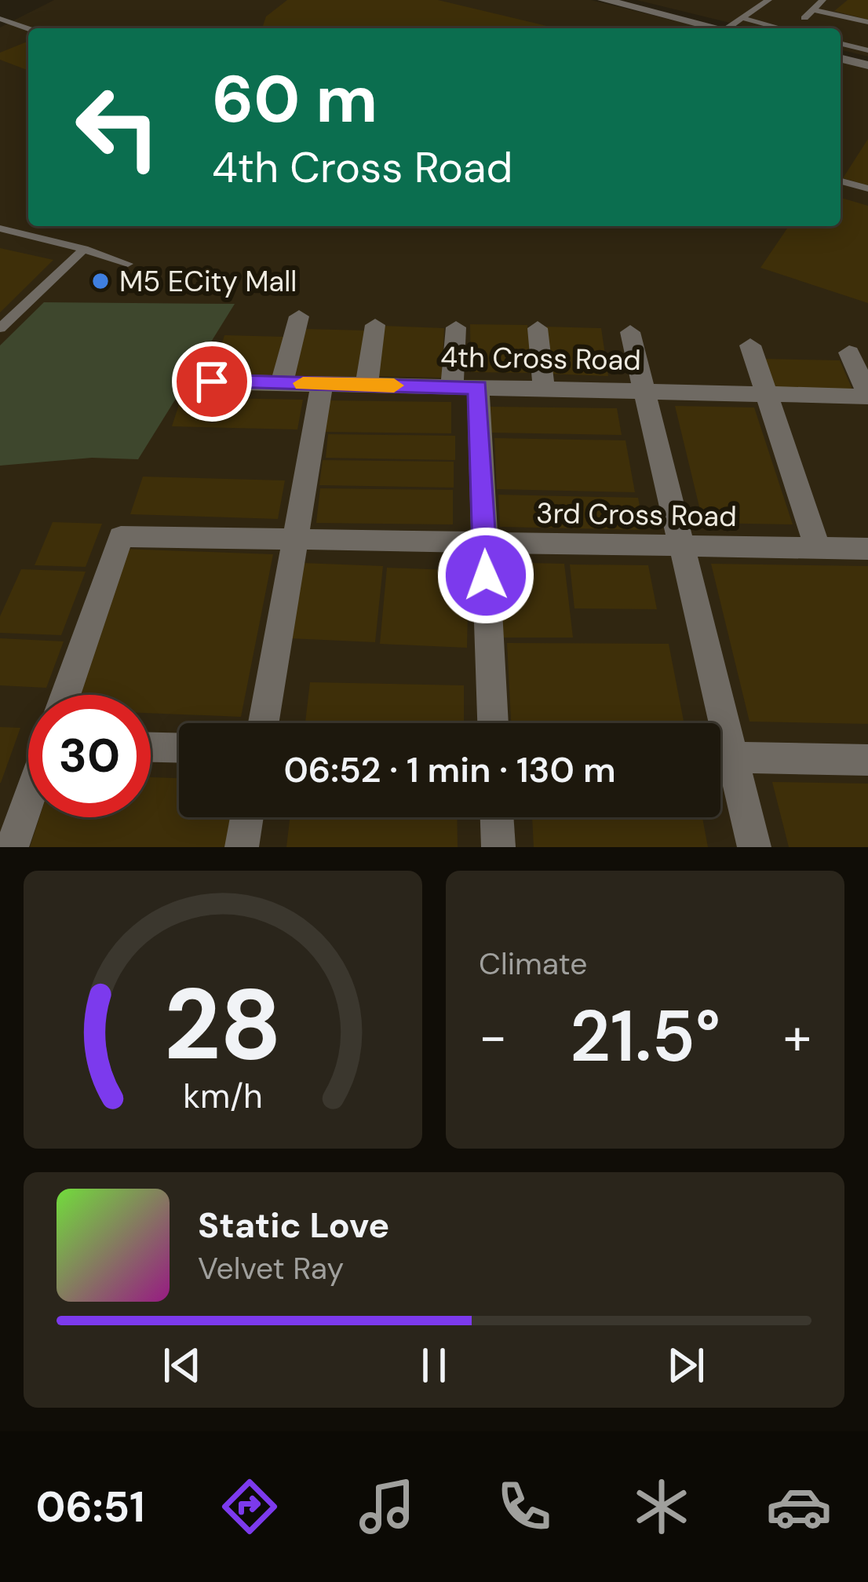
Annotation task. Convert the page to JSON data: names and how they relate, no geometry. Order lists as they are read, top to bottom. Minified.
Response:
{"streets":{"street":["4th Cross Road","3rd Cross Road"]},"places":["M5 ECity Mall"],"page":{"turn":["60 m","4th Cross Road"],"limit":"30","trip":"06:52 · 1 min · 130 m","tile":"Climate","heat":["−","21.5°","+"],"song":["Static Love","Velvet Ray"],"tabs":"06:51","gauge":["28","km/h"]}}
